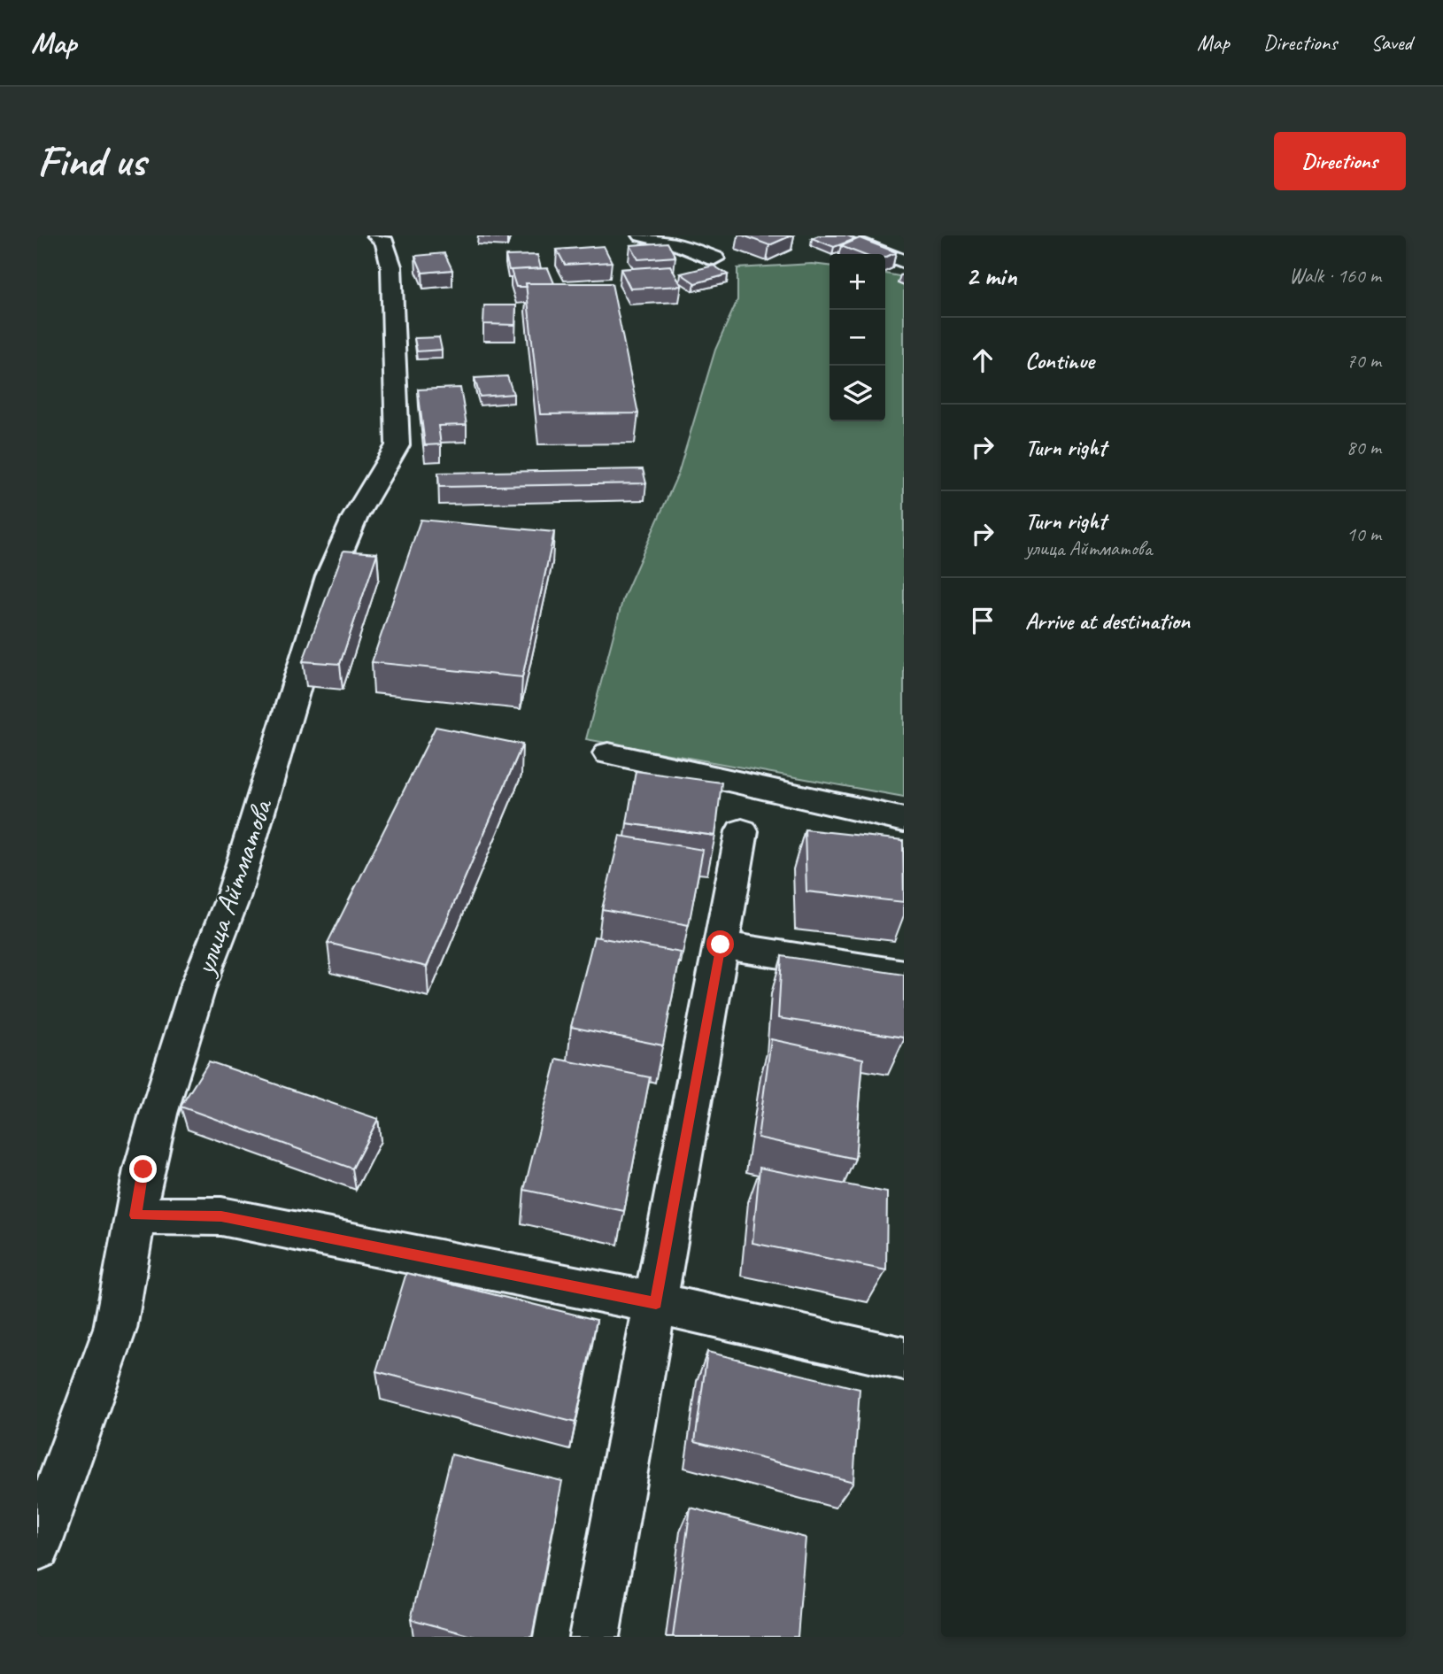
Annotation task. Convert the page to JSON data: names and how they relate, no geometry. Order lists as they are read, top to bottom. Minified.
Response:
{"streets":{"street":["улица Айтматова"]},"page":{"header":"Map","nav":["Map","Directions","Saved"],"buttons":"Directions","title":"Find us","heading":["2 min","Walk · 160 m"],"map_buttons":["+","−"],"list":[["Continue","70 m"],["Turn right","80 m"],["Turn right","улица Айтматова","10 m"],"Arrive at destination"]}}
